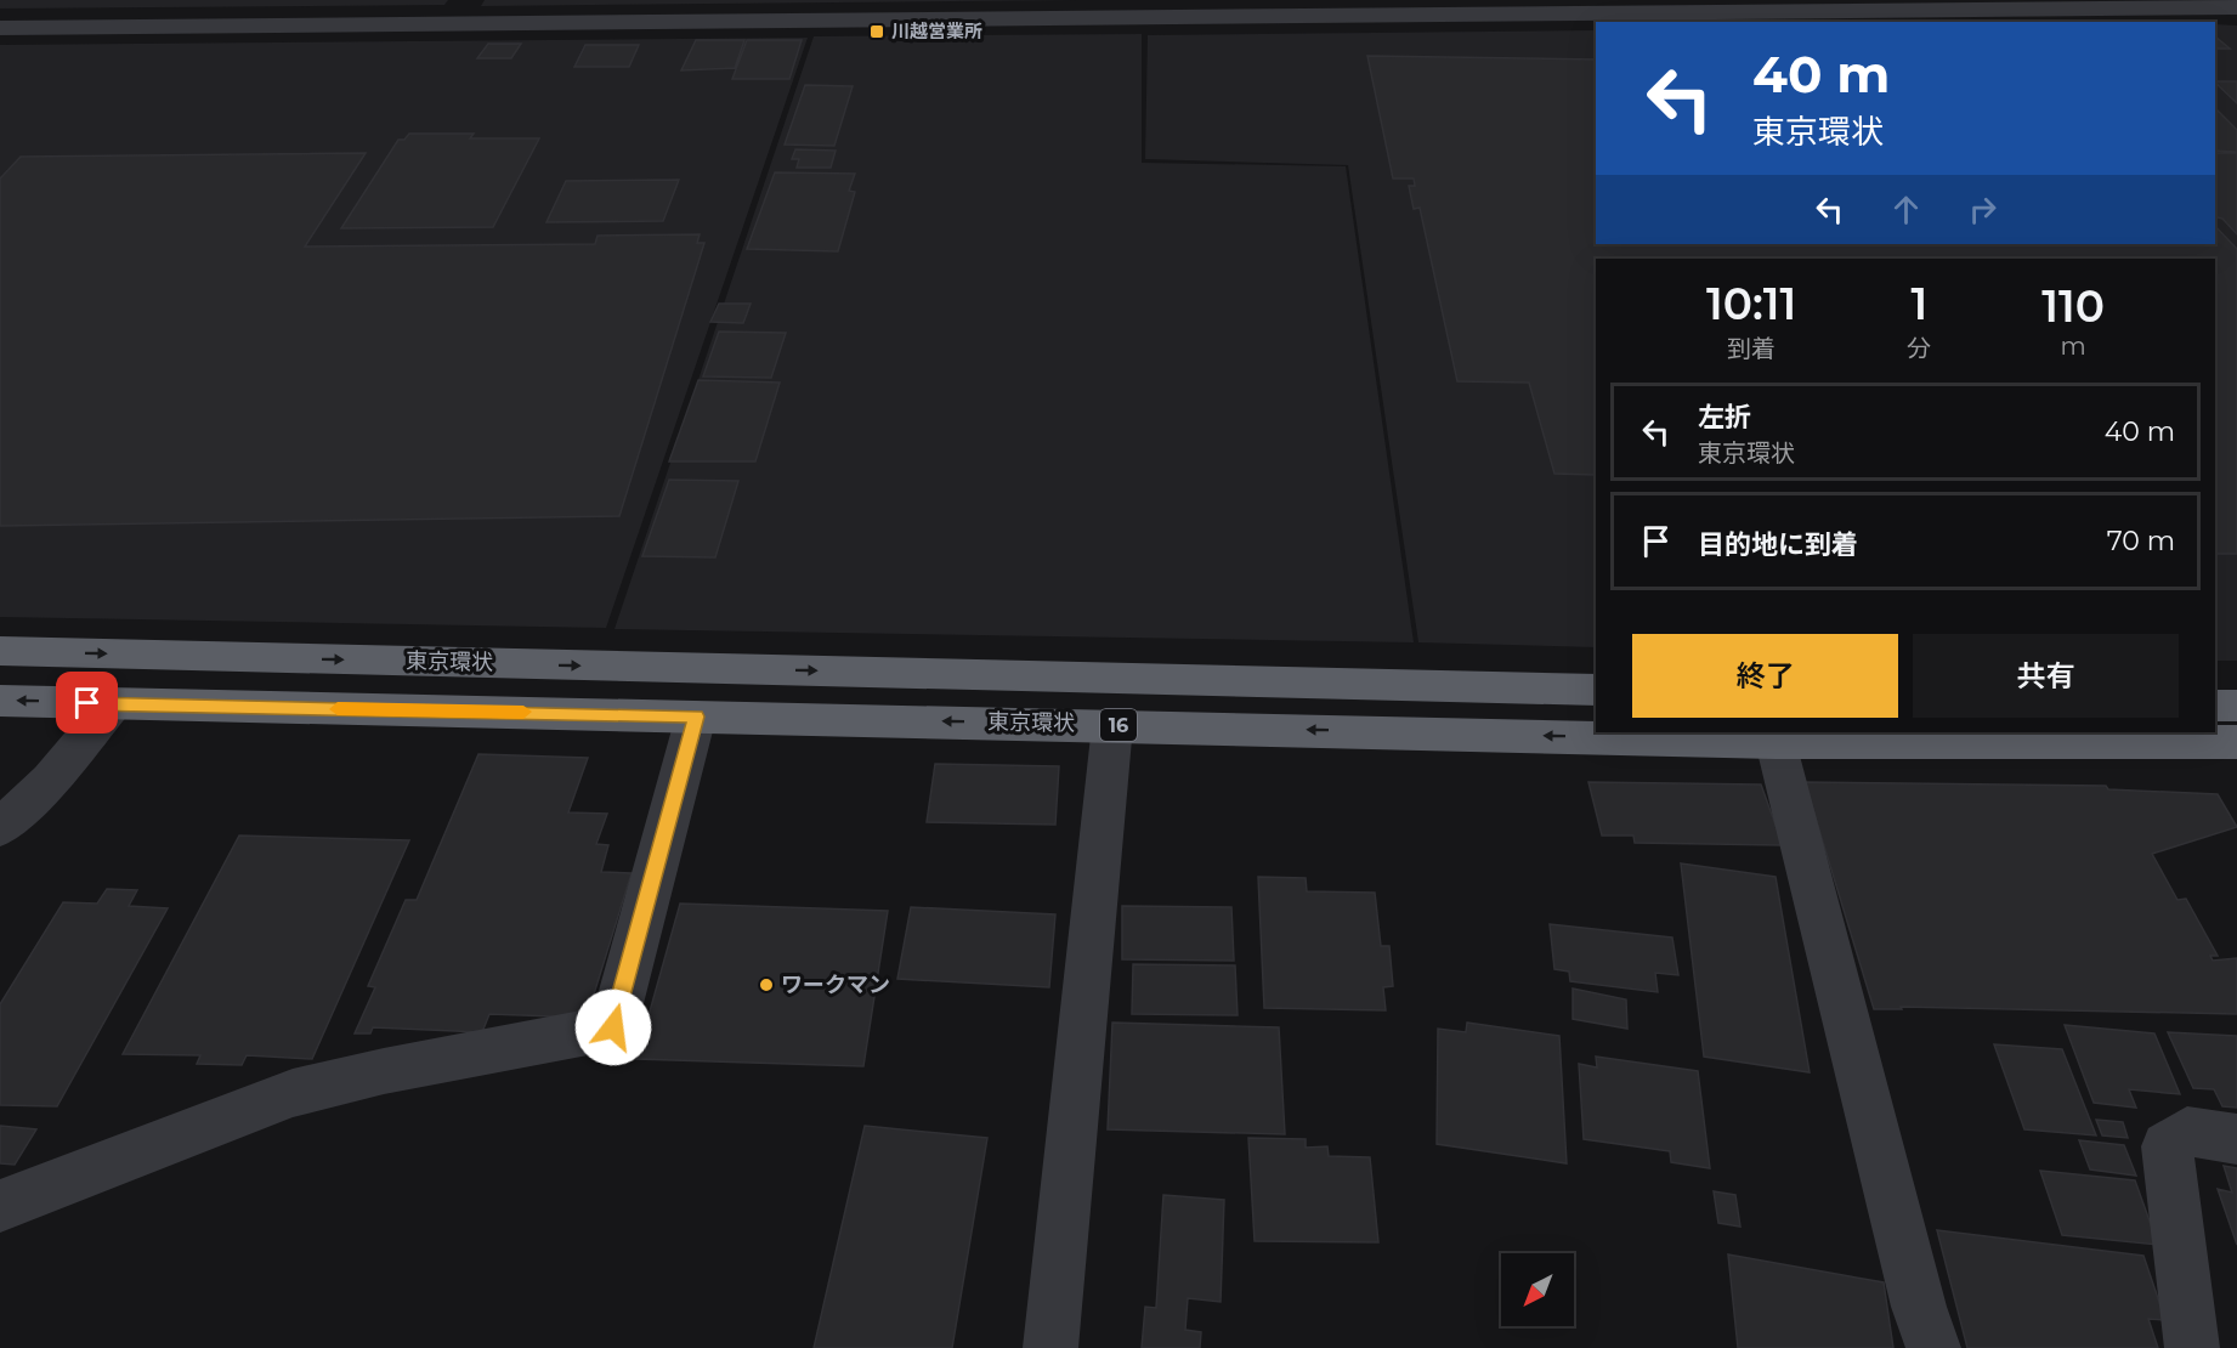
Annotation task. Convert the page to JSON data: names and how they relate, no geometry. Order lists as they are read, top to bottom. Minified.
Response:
{"streets":{"highway":["東京環状","16"]},"places":{"transit":["川越営業所"],"other":["ワークマン"]},"north":"bottom left","page":{"turn":["40 m","東京環状"],"eta":["10:11","到着","1","分","110","m"],"list":[{"name":"左折","note":"東京環状","value":"40 m"},{"name":"目的地に到着","value":"70 m"}],"buttons":["終了","共有"]}}
